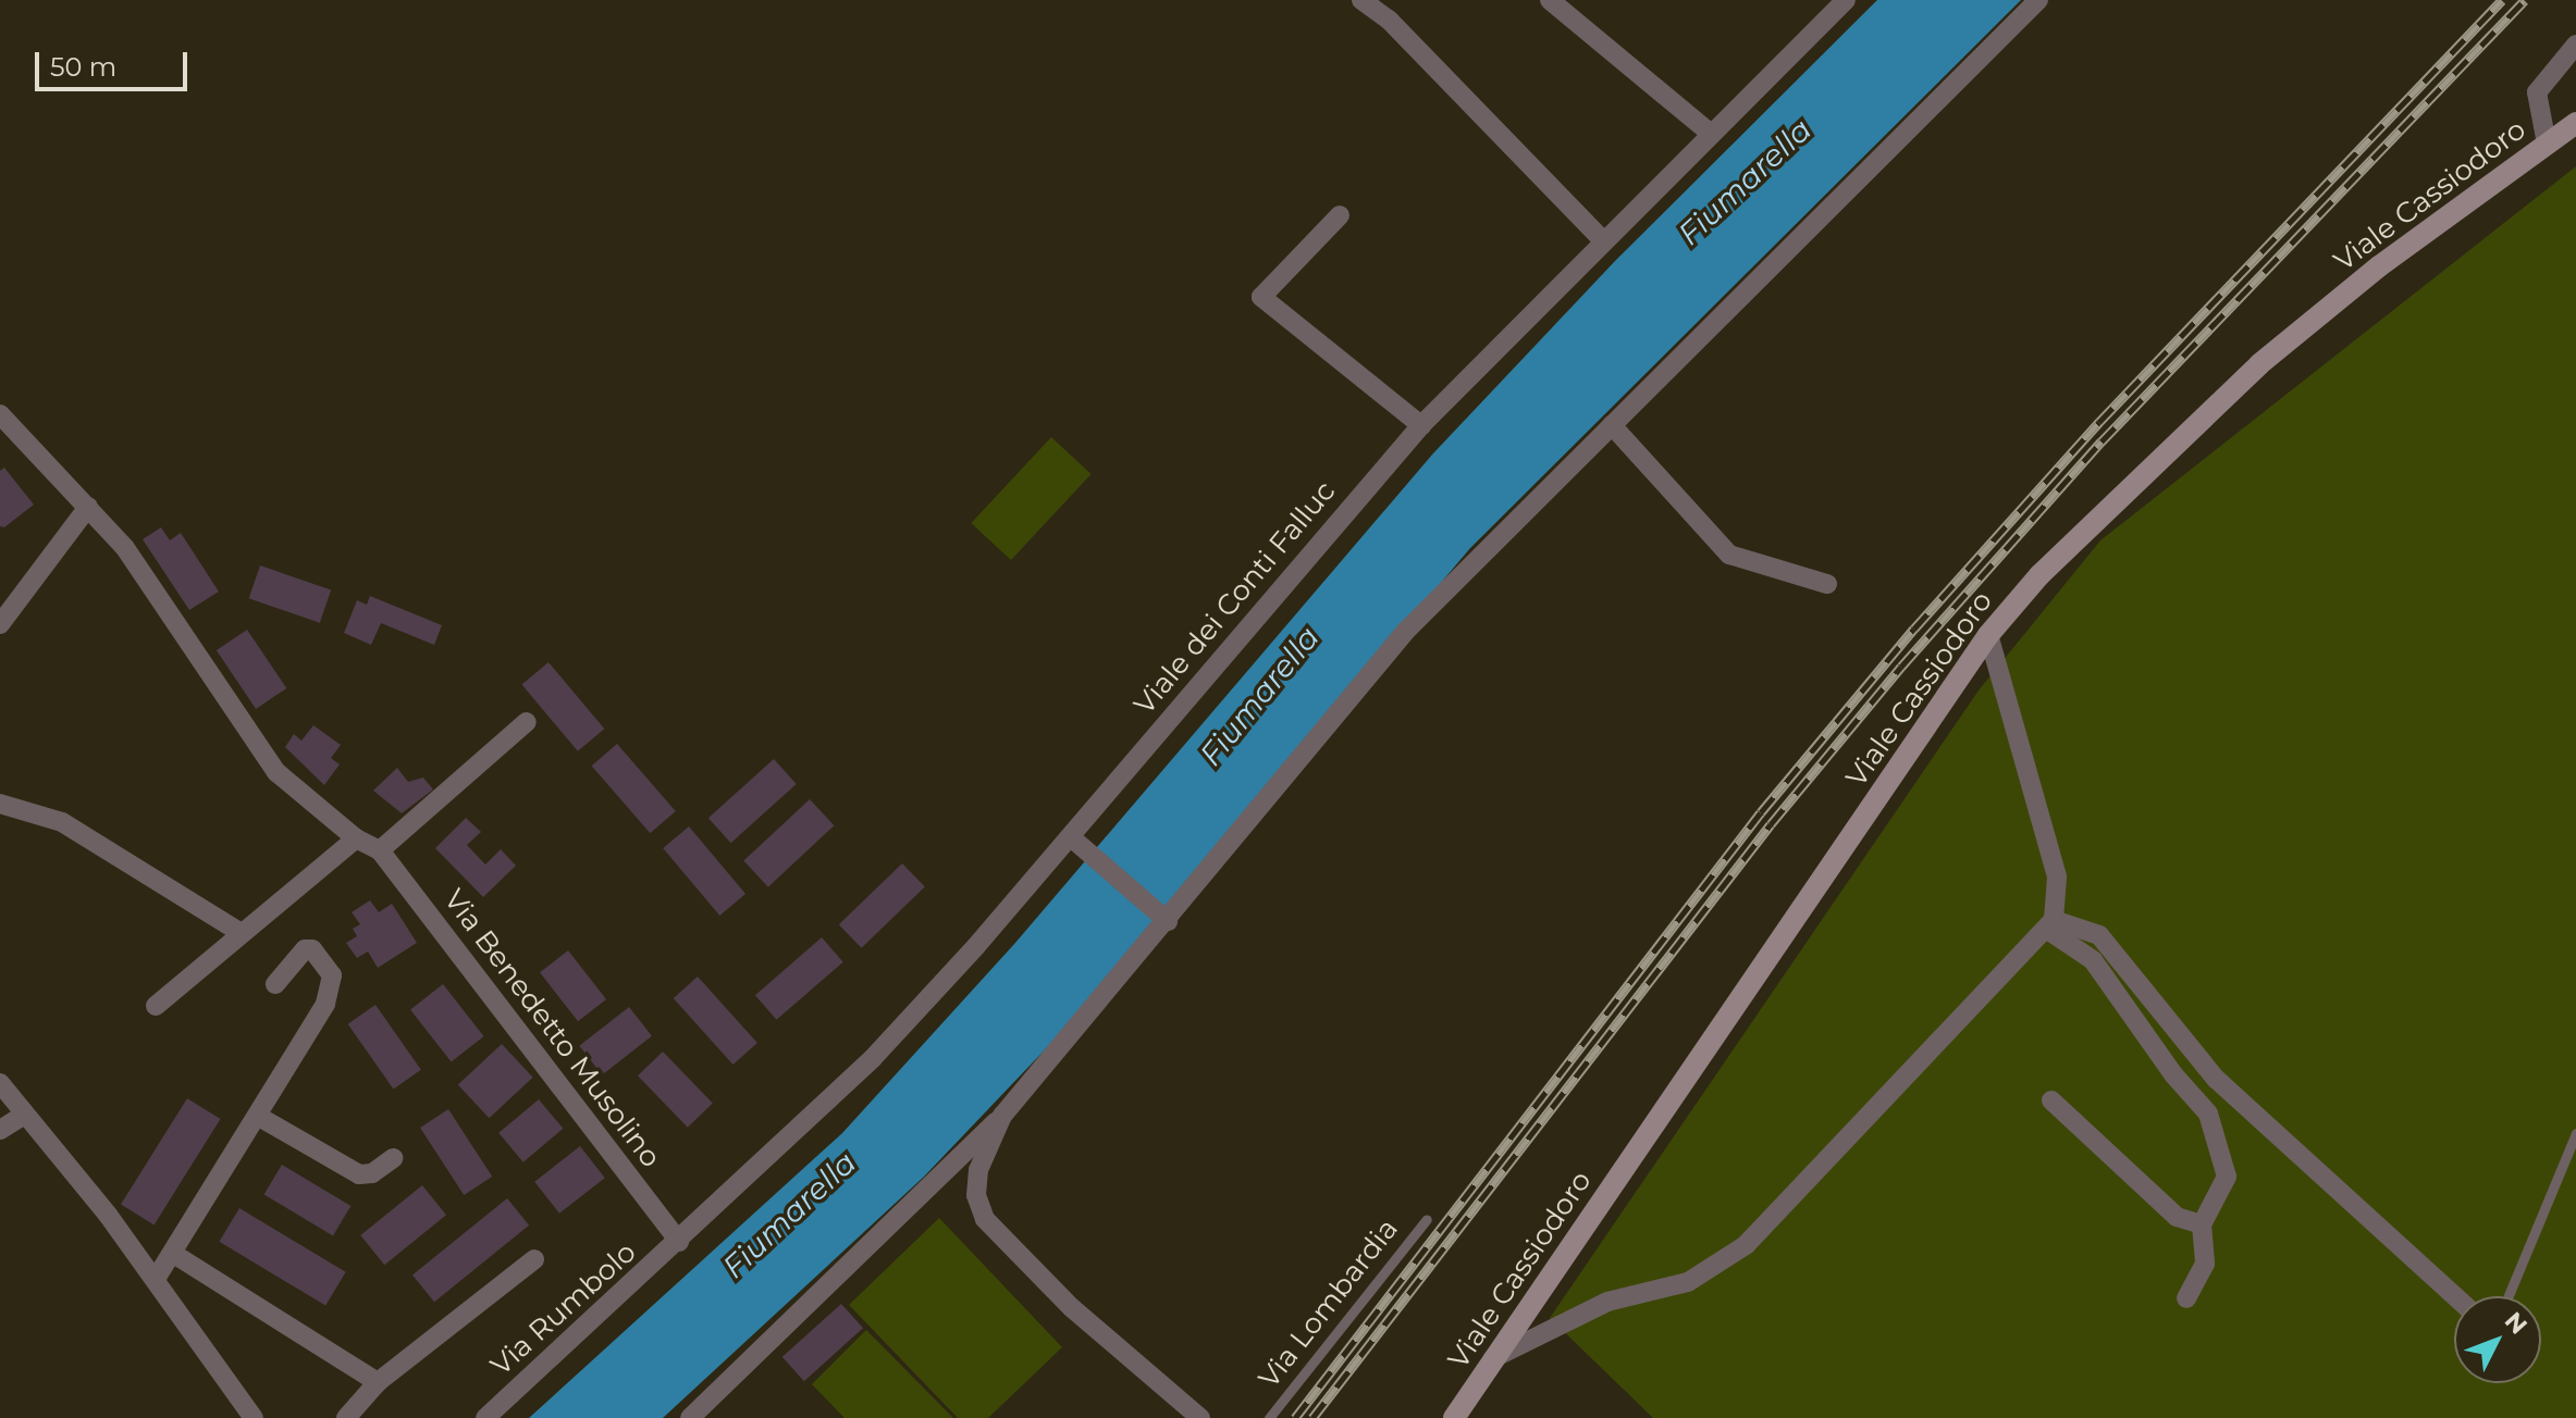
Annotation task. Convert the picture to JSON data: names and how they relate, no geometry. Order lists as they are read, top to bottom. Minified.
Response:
{"streets":{"main road":["Viale Cassiodoro"],"street":["Viale dei Conti Falluc","Via Benedetto Musolino","Via Rumbolo"],"lane":["Via Lombardia"]},"crossings":[["Viale dei Conti Falluc","Via Benedetto Musolino"],["Viale dei Conti Falluc","Via Rumbolo"],["Via Benedetto Musolino","Via Rumbolo"]],"water":["Fiumarella"],"scale_bar":"50 m","north":"top right"}
